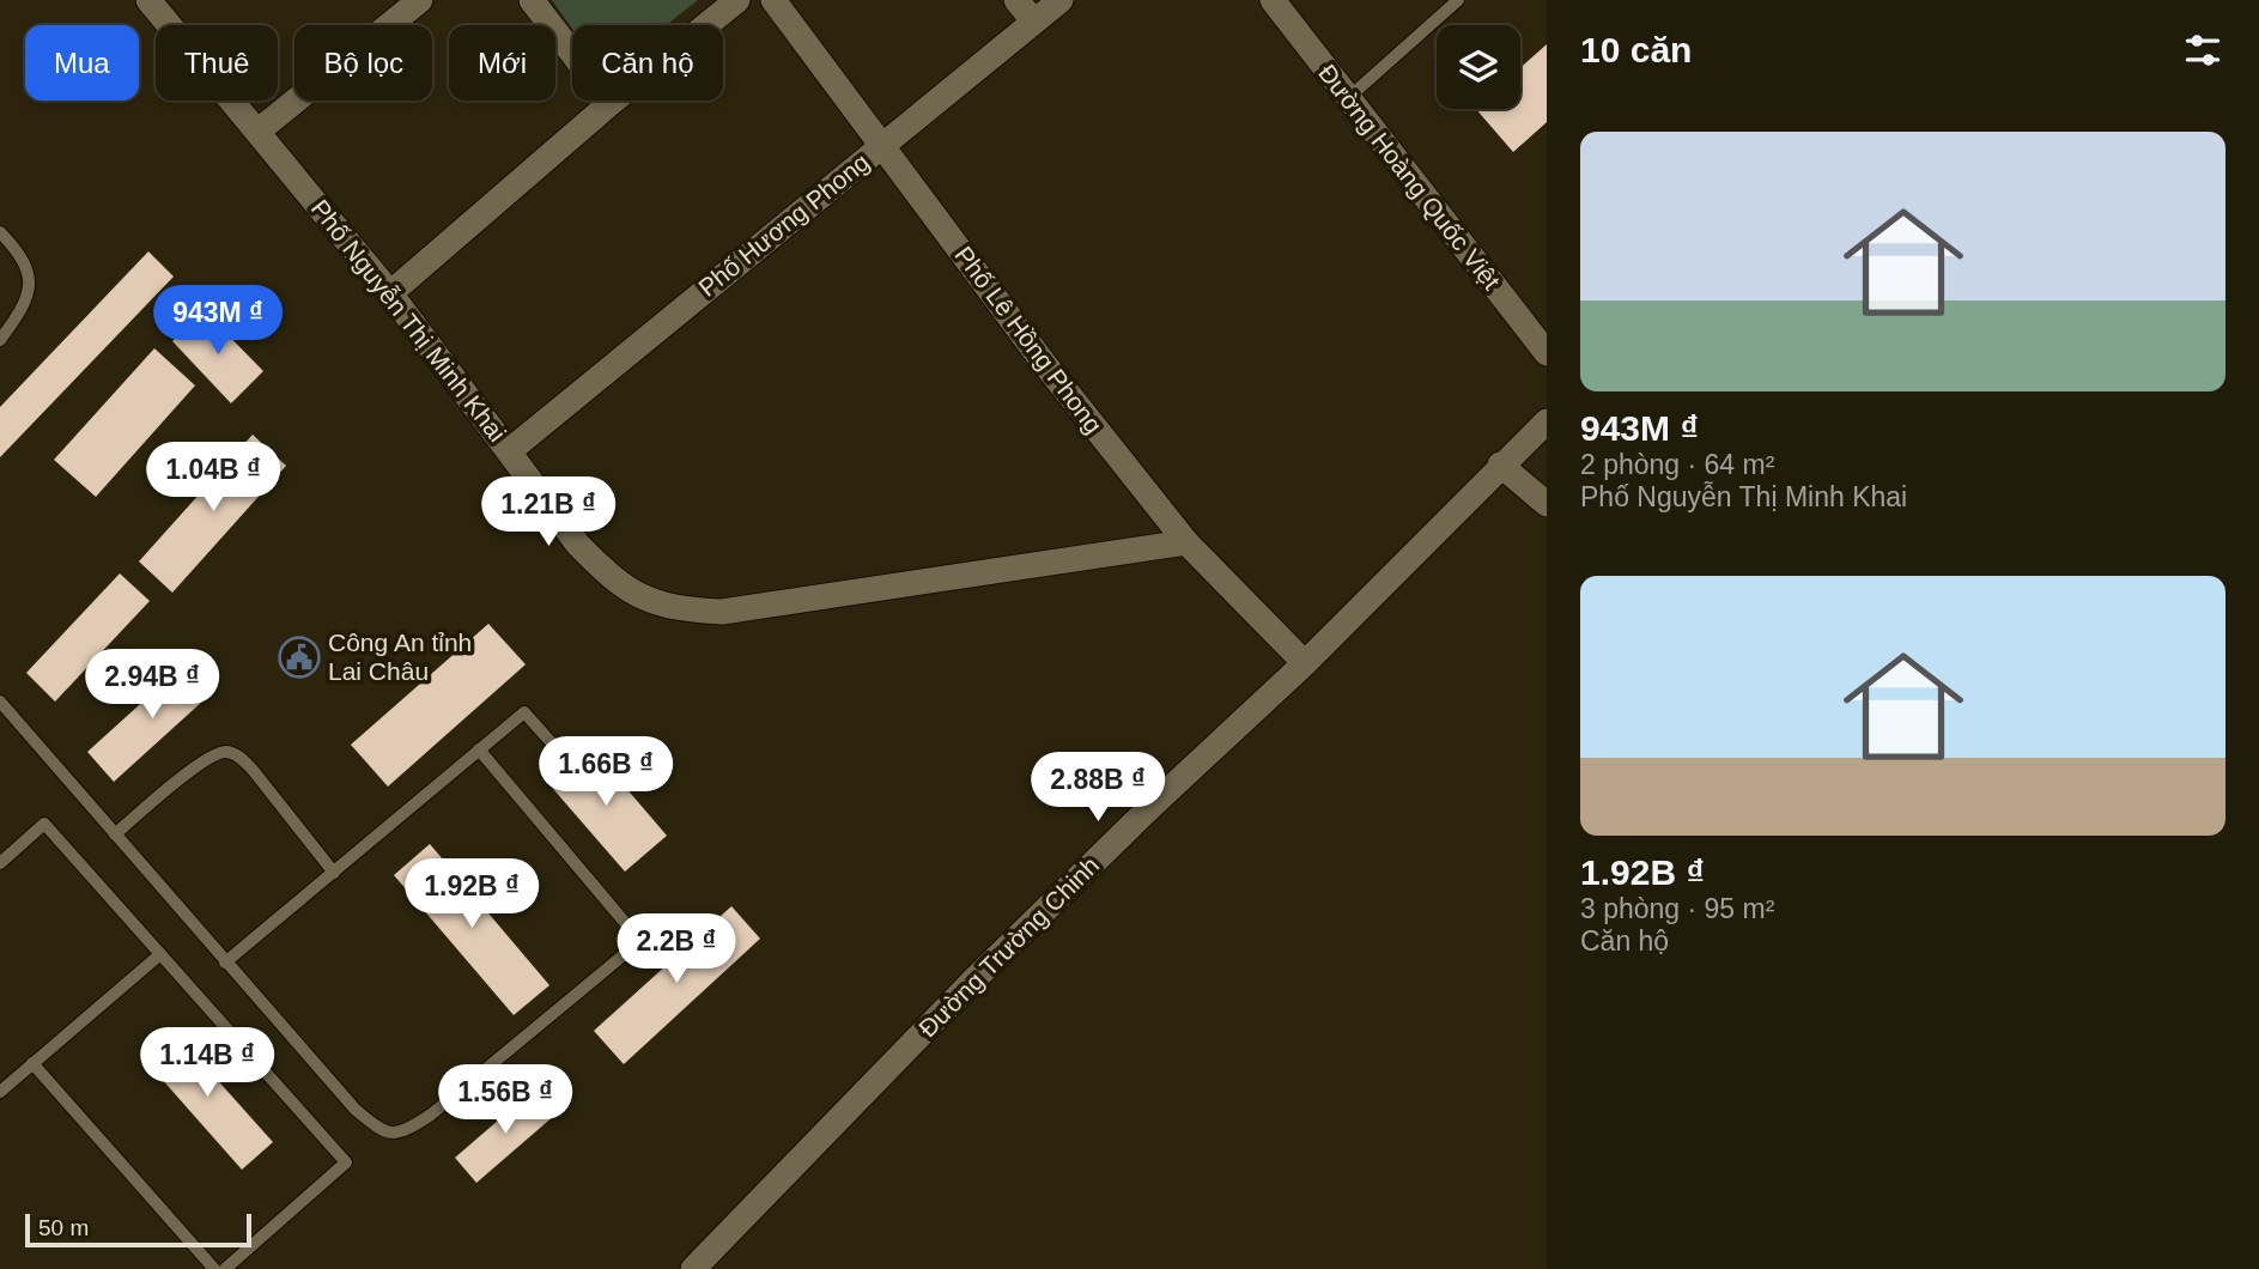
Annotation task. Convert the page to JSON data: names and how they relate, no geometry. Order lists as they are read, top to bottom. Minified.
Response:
{"streets":{"street":["Đường Hoàng Quốc Việt","Phố Hương Phong","Phố Nguyễn Thị Minh Khai","Phố Lê Hồng Phong","Đường Trường Chinh"]},"crossings":[["Phố Hương Phong","Phố Nguyễn Thị Minh Khai"],["Phố Hương Phong","Phố Lê Hồng Phong"],["Phố Nguyễn Thị Minh Khai","Phố Lê Hồng Phong"],["Phố Lê Hồng Phong","Đường Trường Chinh"]],"places":{"public building":["Công An tỉnh Lai Châu"]},"scale_bar":"50 m","page":{"heading":"10 căn","chip":["Mua","Thuê","Bộ lọc","Mới","Căn hộ"],"list":[{"name":"943M ₫","note":"2 phòng · 64 m² · Phố Nguyễn Thị Minh Khai"},{"name":"1.92B ₫","note":"3 phòng · 95 m² · Căn hộ"}],"price":["943M ₫","1.04B ₫","1.21B ₫","2.94B ₫","1.66B ₫","2.88B ₫","1.92B ₫","2.2B ₫","1.14B ₫","1.56B ₫"],"scale":"50 m"}}
